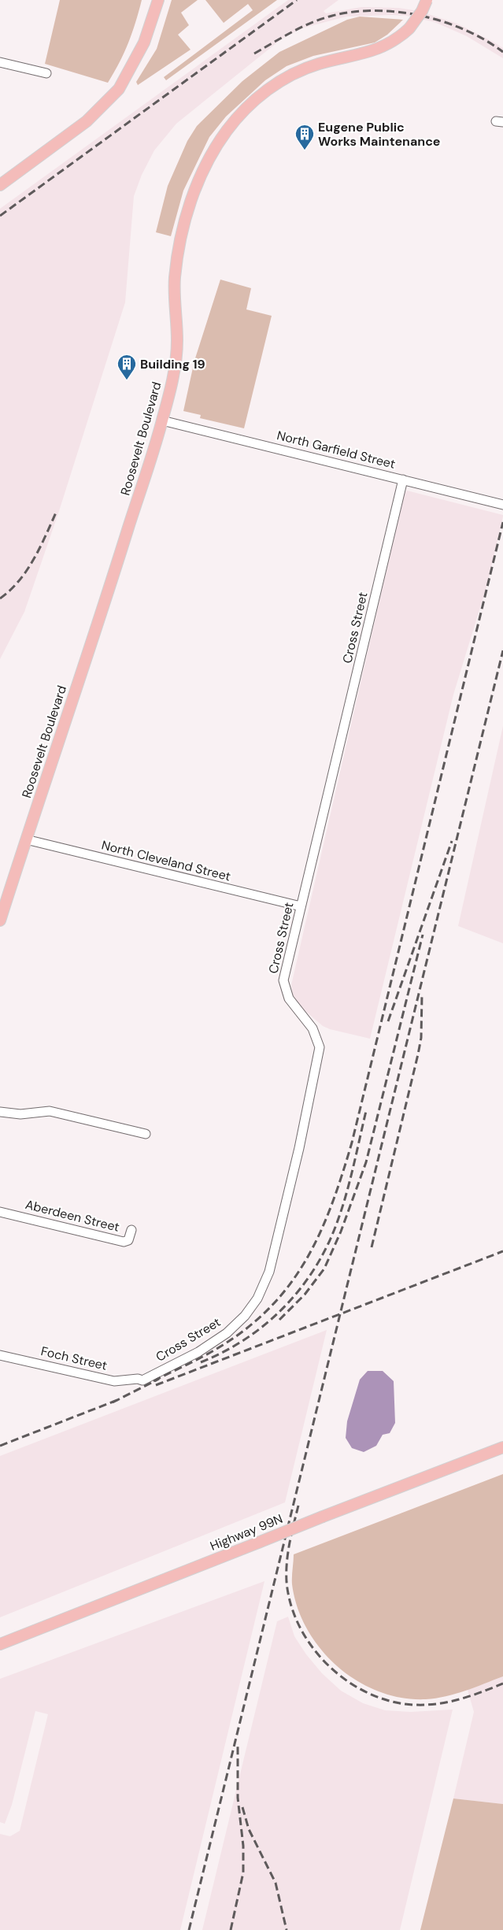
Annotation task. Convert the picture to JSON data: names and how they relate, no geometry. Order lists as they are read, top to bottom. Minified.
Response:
{"streets":{"main road":["Roosevelt Boulevard","Highway 99N"],"street":["North Garfield Street","Cross Street","North Cleveland Street","Aberdeen Street","Foch Street"]},"crossings":[["Roosevelt Boulevard","North Garfield Street"],["Roosevelt Boulevard","North Cleveland Street"],["North Garfield Street","Cross Street"],["Cross Street","North Cleveland Street"],["Cross Street","Foch Street"]],"places":{"building":["Eugene Public Works Maintenance","Building 19"]}}
